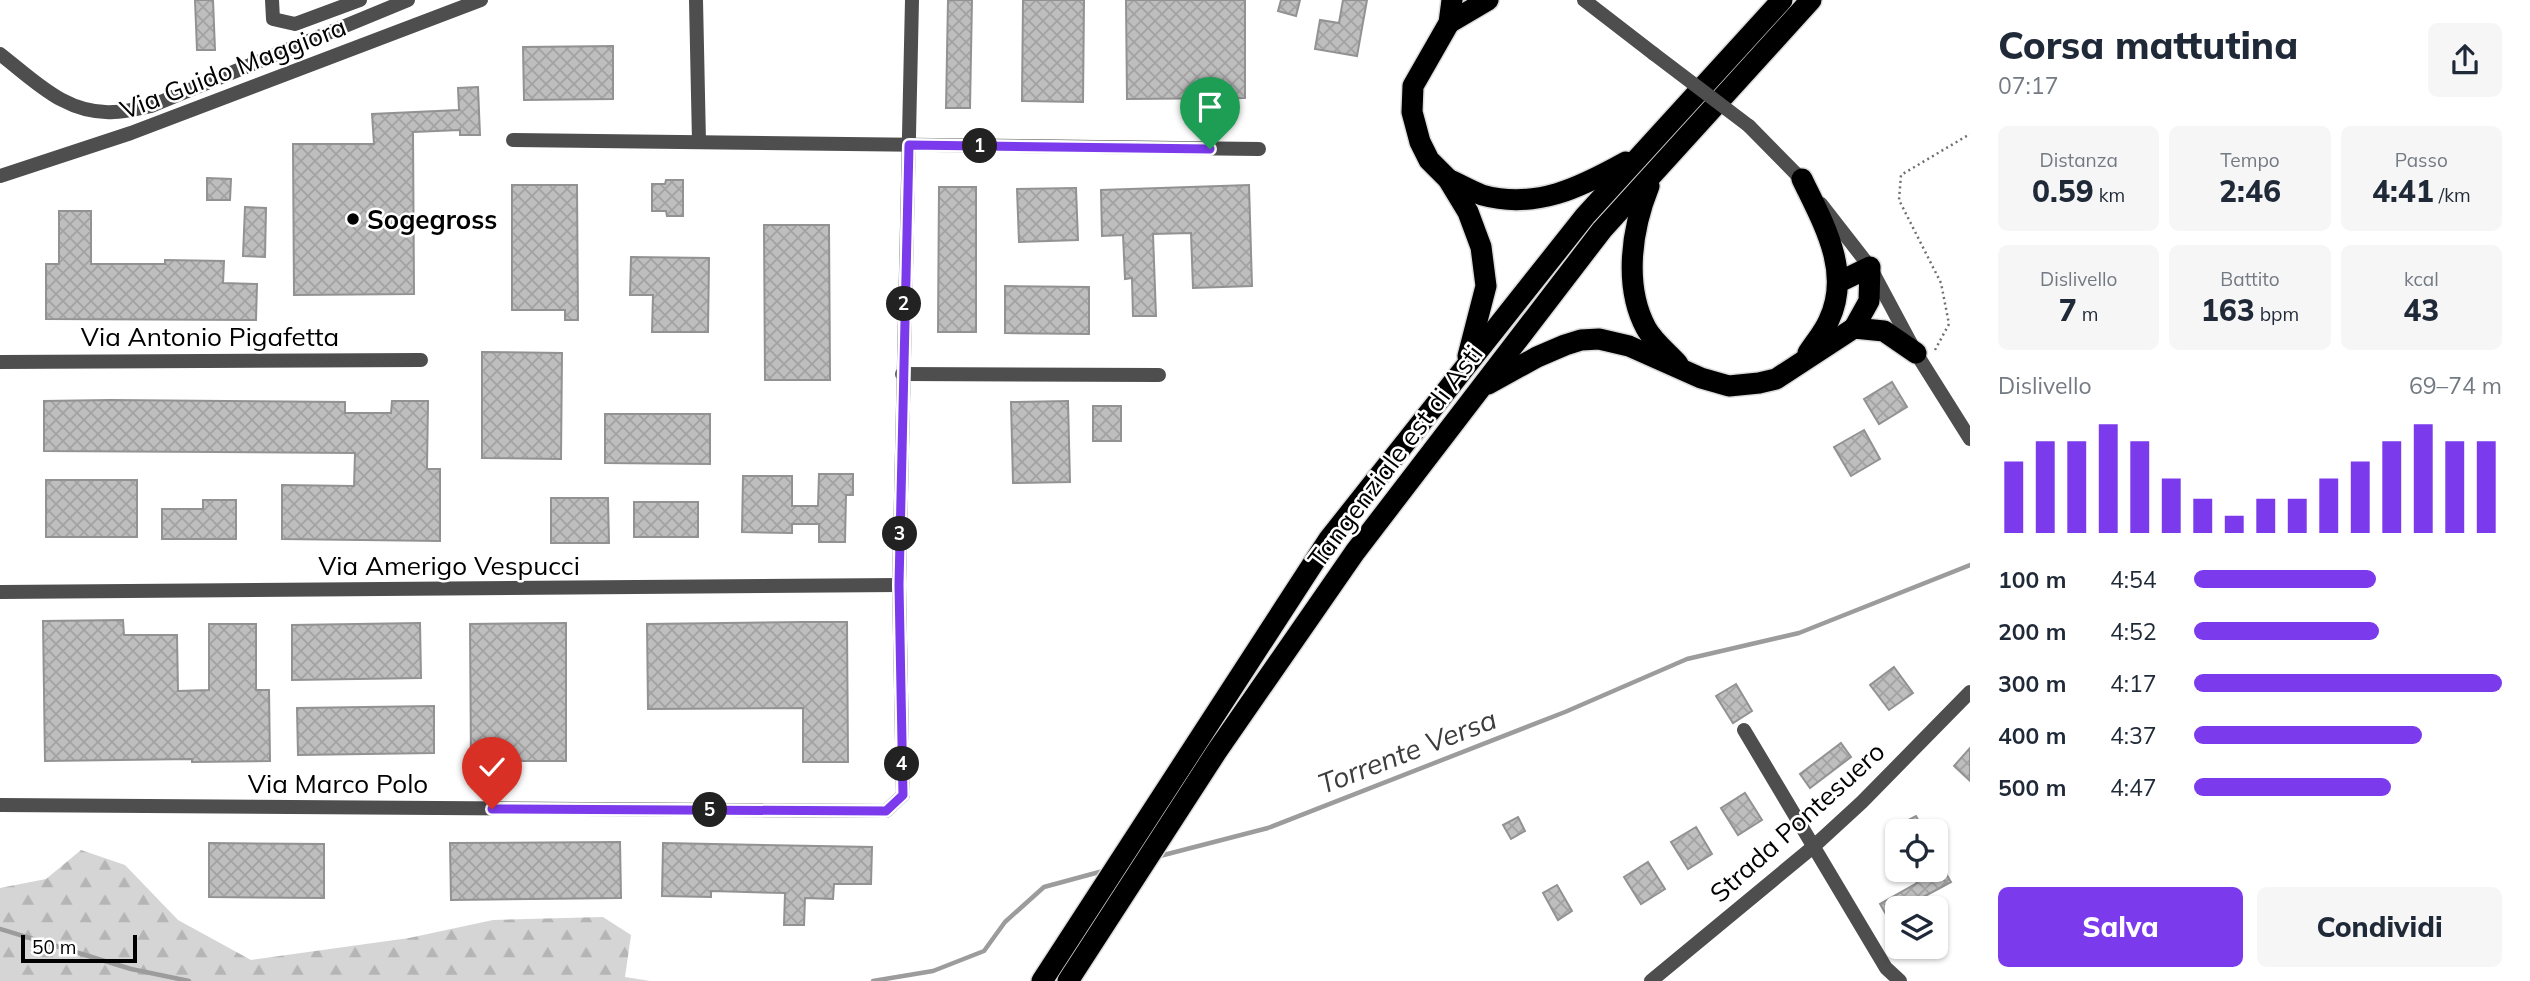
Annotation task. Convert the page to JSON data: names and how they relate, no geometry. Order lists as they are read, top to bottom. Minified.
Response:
{"streets":{"highway":["Tangenziale est di Asti"],"street":["Via Guido Maggiora","Via Antonio Pigafetta","Via Amerigo Vespucci","Via Marco Polo","Strada Pontesuero"]},"crossings":[["Via Amerigo Vespucci","Via Marco Polo"]],"water":["Torrente Versa"],"places":["Sogegross"],"scale_bar":"50 m","page":{"heading":["Corsa mattutina","07:17"],"stats":[["Distanza","0.59 km"],["Tempo","2:46"],["Passo","4:41 /km"],["Dislivello","7 m"],["Battito","163 bpm"],["kcal","43"]],"pins":["1","2","3","4","5"],"chart":["Dislivello","69–74 m"],"list":[{"name":"100 m","note":"4:54"},{"name":"200 m","note":"4:52"},{"name":"300 m","note":"4:17"},{"name":"400 m","note":"4:37"},{"name":"500 m","note":"4:47"}],"buttons":["Salva","Condividi"],"scale":"50 m"}}
